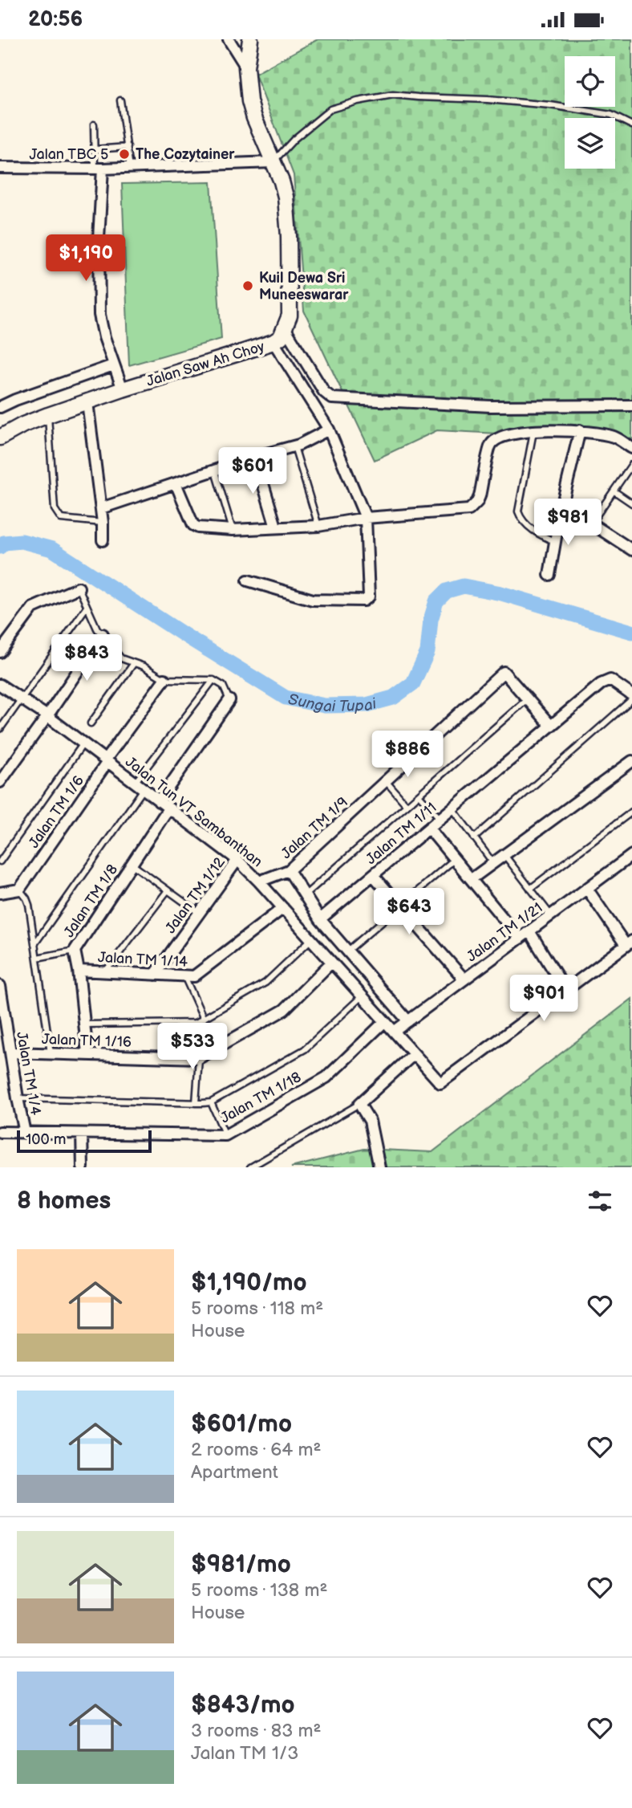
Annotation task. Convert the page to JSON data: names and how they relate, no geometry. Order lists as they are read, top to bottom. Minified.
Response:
{"streets":{"street":["Jalan TBC 5","Jalan Saw Ah Choy","Jalan TM 1/6","Jalan Tun VT Sambanthan","Jalan TM 1/9","Jalan TM 1/11","Jalan TM 1/12","Jalan TM 1/8","Jalan TM 1/21","Jalan TM 1/14","Jalan TM 1/16","Jalan TM 1/4","Jalan TM 1/18"]},"crossings":[["Jalan TM 1/6","Jalan Tun VT Sambanthan"],["Jalan Tun VT Sambanthan","Jalan TM 1/9"],["Jalan Tun VT Sambanthan","Jalan TM 1/12"],["Jalan Tun VT Sambanthan","Jalan TM 1/8"],["Jalan Tun VT Sambanthan","Jalan TM 1/21"],["Jalan Tun VT Sambanthan","Jalan TM 1/14"],["Jalan Tun VT Sambanthan","Jalan TM 1/18"],["Jalan TM 1/9","Jalan TM 1/11"],["Jalan TM 1/12","Jalan TM 1/14"],["Jalan TM 1/8","Jalan TM 1/14"],["Jalan TM 1/8","Jalan TM 1/16"],["Jalan TM 1/16","Jalan TM 1/4"],["Jalan TM 1/4","Jalan TM 1/18"]],"water":["Sungai Tupai"],"places":["The Cozytainer","Kuil Dewa Sri Muneeswarar"],"scale_bar":"100 m","page":{"status":"20:56","price":["$1,190","$601","$981","$843","$886","$643","$901","$533"],"scale":"100 m","heading":"8 homes","list":[{"name":"$1,190/mo","note":"5 rooms · 118 m² · House"},{"name":"$601/mo","note":"2 rooms · 64 m² · Apartment"},{"name":"$981/mo","note":"5 rooms · 138 m² · House"},{"name":"$843/mo","note":"3 rooms · 83 m² · Jalan TM 1/3"}]}}
